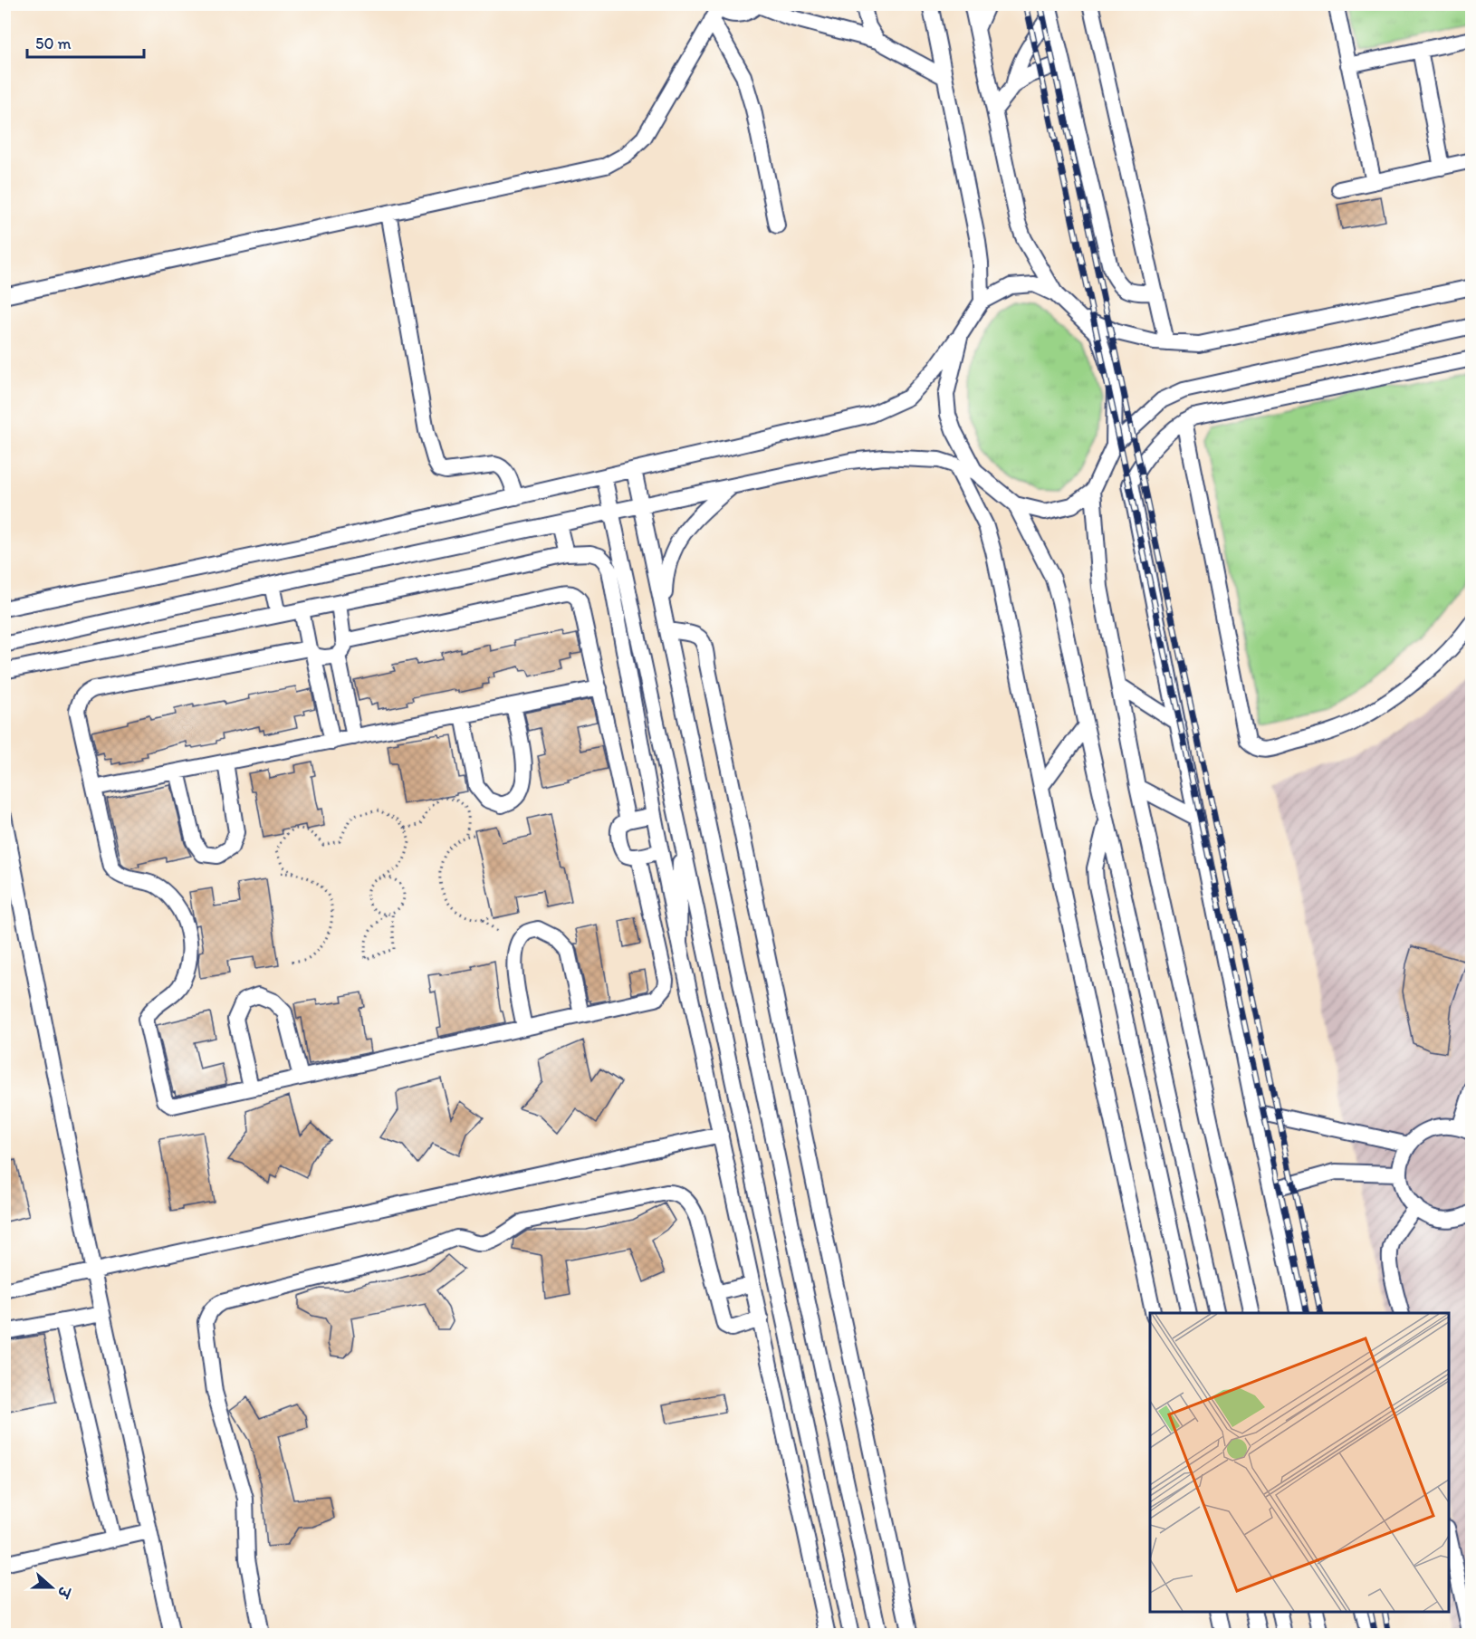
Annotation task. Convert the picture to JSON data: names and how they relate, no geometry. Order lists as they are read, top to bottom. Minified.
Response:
{"scale_bar":"50 m","north":"right"}
